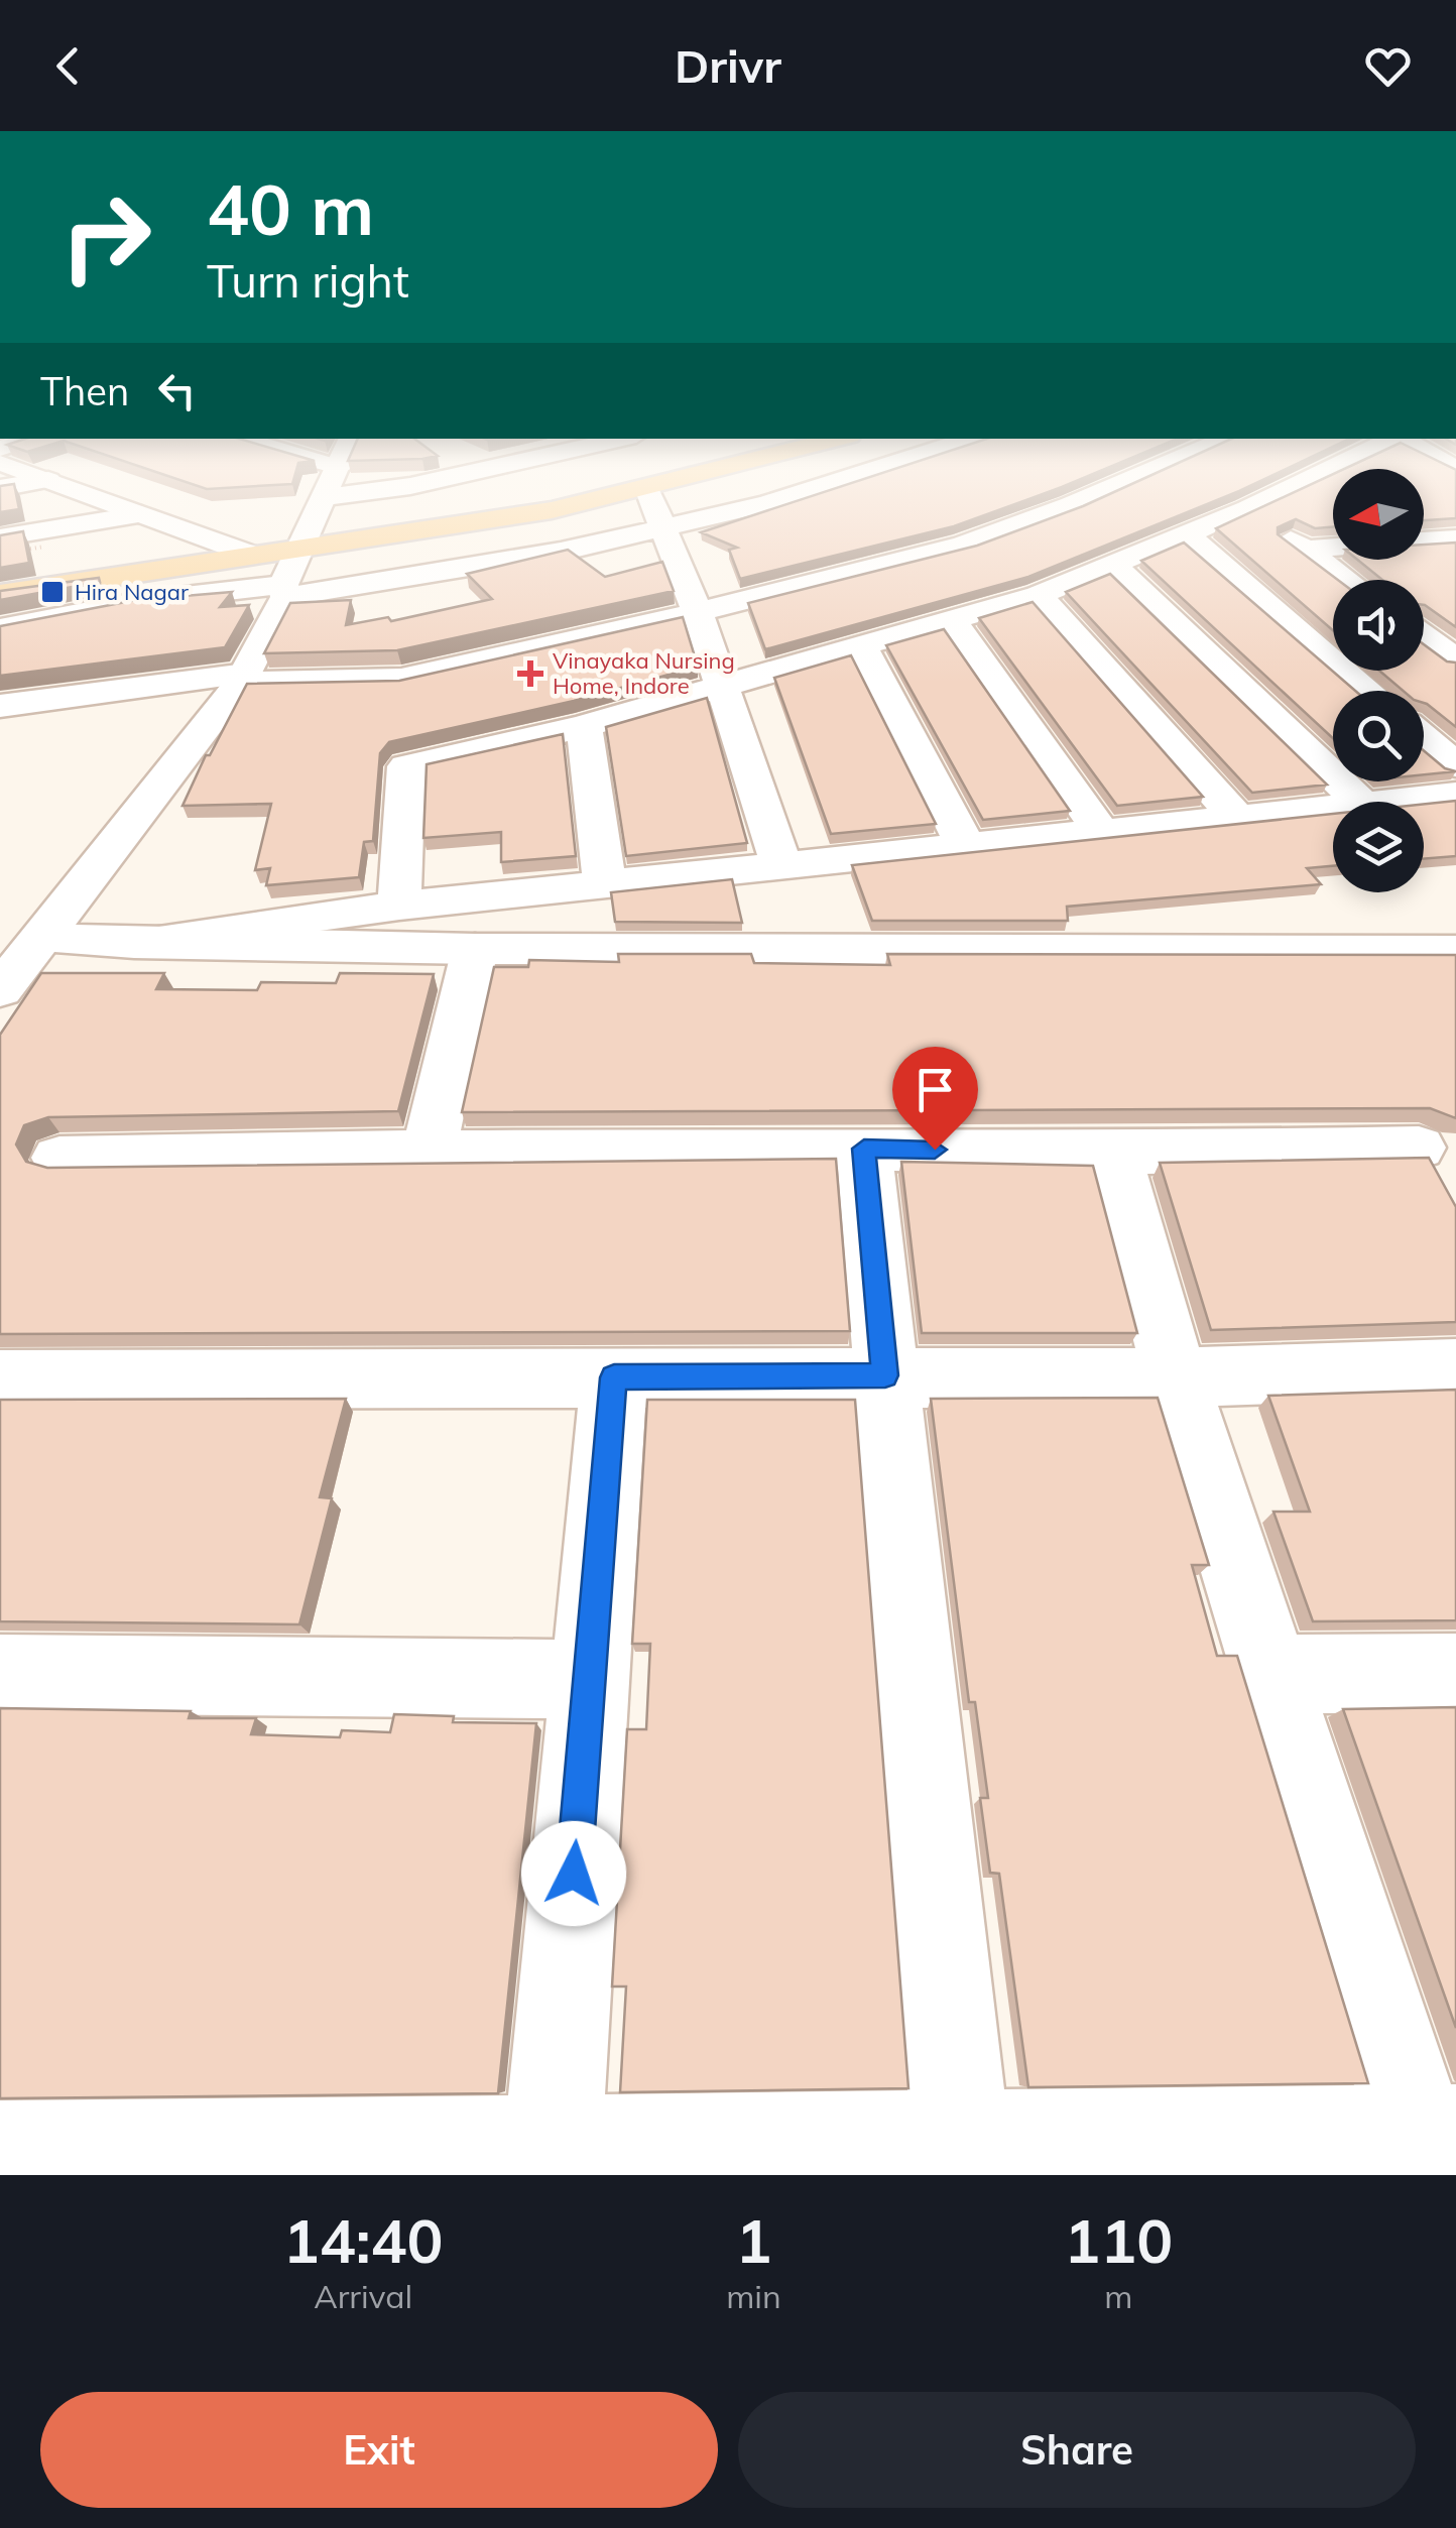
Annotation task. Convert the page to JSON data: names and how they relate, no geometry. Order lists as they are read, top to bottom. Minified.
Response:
{"places":{"transit":["Hira Nagar"],"health":["Vinayaka Nursing Home, Indore"]},"north":"left","page":{"header":"Drivr","turn":["40 m","Turn right"],"then":"Then","eta":["14:40","Arrival","1","min","110","m"],"buttons":["Exit","Share"]}}
